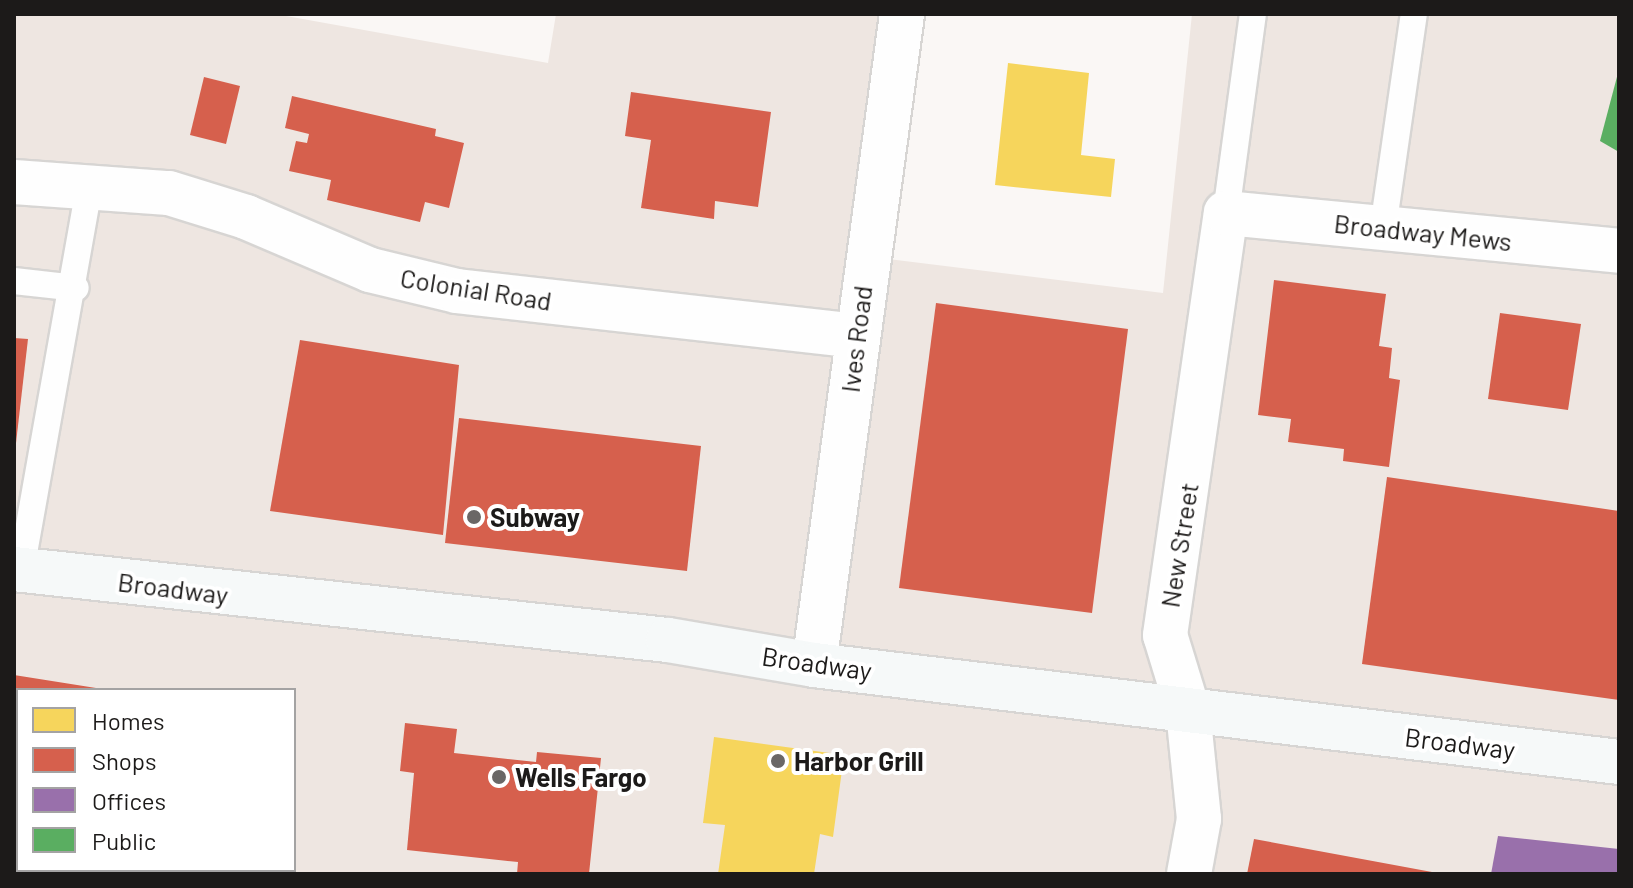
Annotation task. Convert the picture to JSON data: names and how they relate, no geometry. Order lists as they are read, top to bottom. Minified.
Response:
{"streets":{"main road":["Broadway"],"street":["Broadway Mews","Colonial Road","Ives Road","New Street"]},"crossings":[["Broadway Mews","New Street"],["Colonial Road","Ives Road"],["Ives Road","Broadway"],["New Street","Broadway"]],"places":["Subway","Harbor Grill","Wells Fargo"],"legend":["Homes","Shops","Offices","Public"]}
